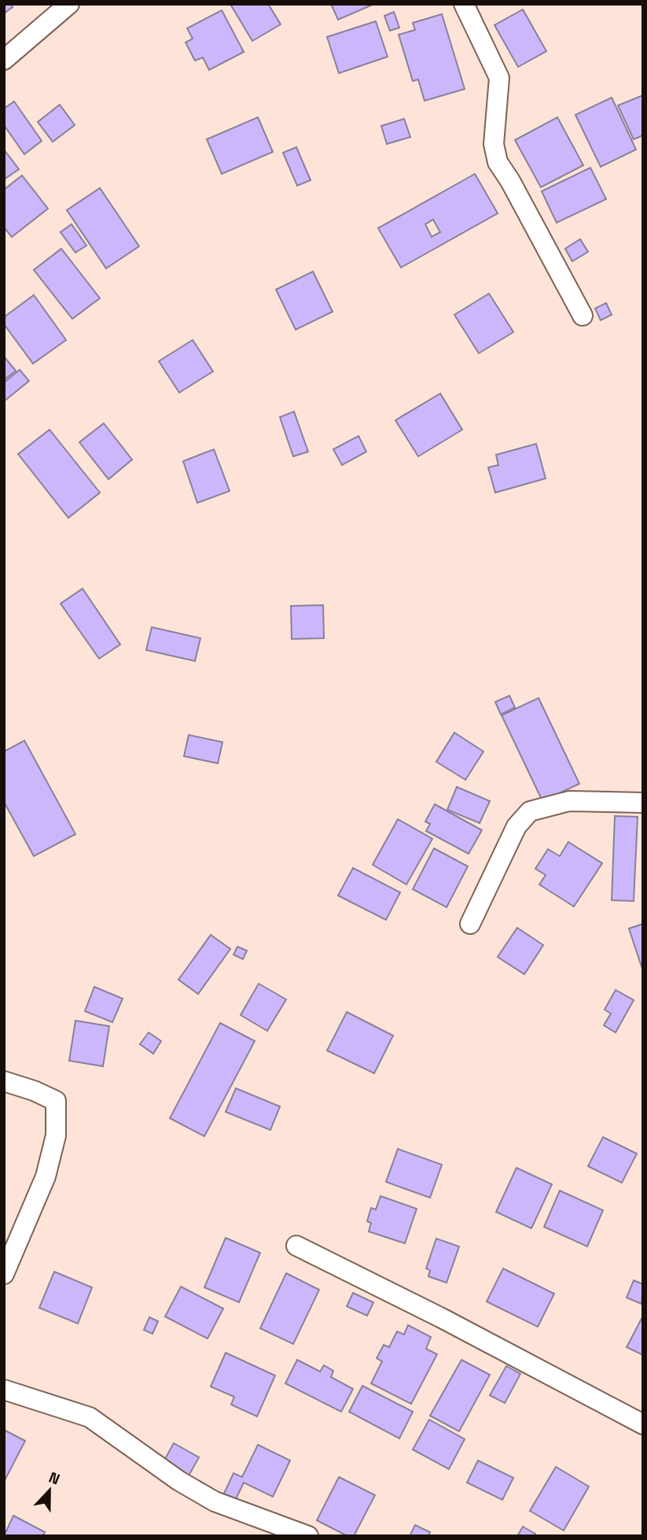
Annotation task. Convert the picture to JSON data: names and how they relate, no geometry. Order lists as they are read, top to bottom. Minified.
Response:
{"north":"top"}
